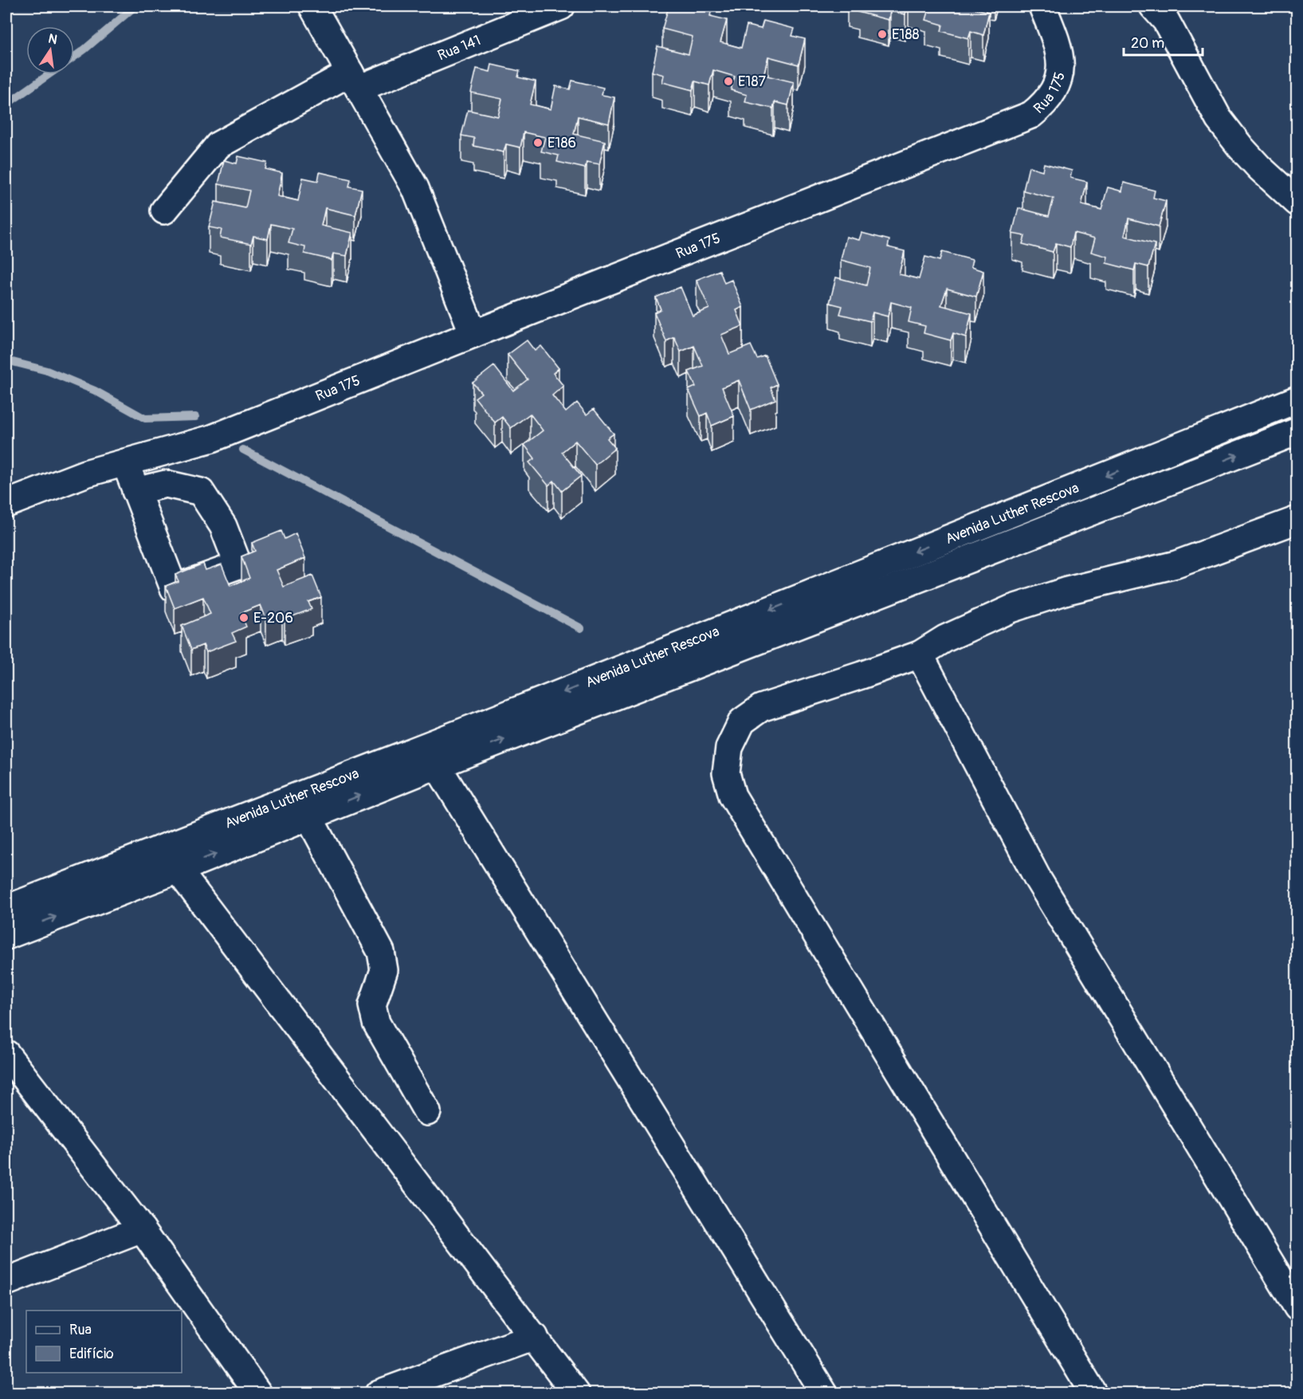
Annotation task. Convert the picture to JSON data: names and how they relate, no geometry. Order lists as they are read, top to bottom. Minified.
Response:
{"streets":{"street":["Rua 141","Rua 175","Avenida Luther Rescova"]},"places":["E188","E187","E186","E-206"],"legend":["Rua","Edifício"],"scale_bar":"20 m","north":"top"}
